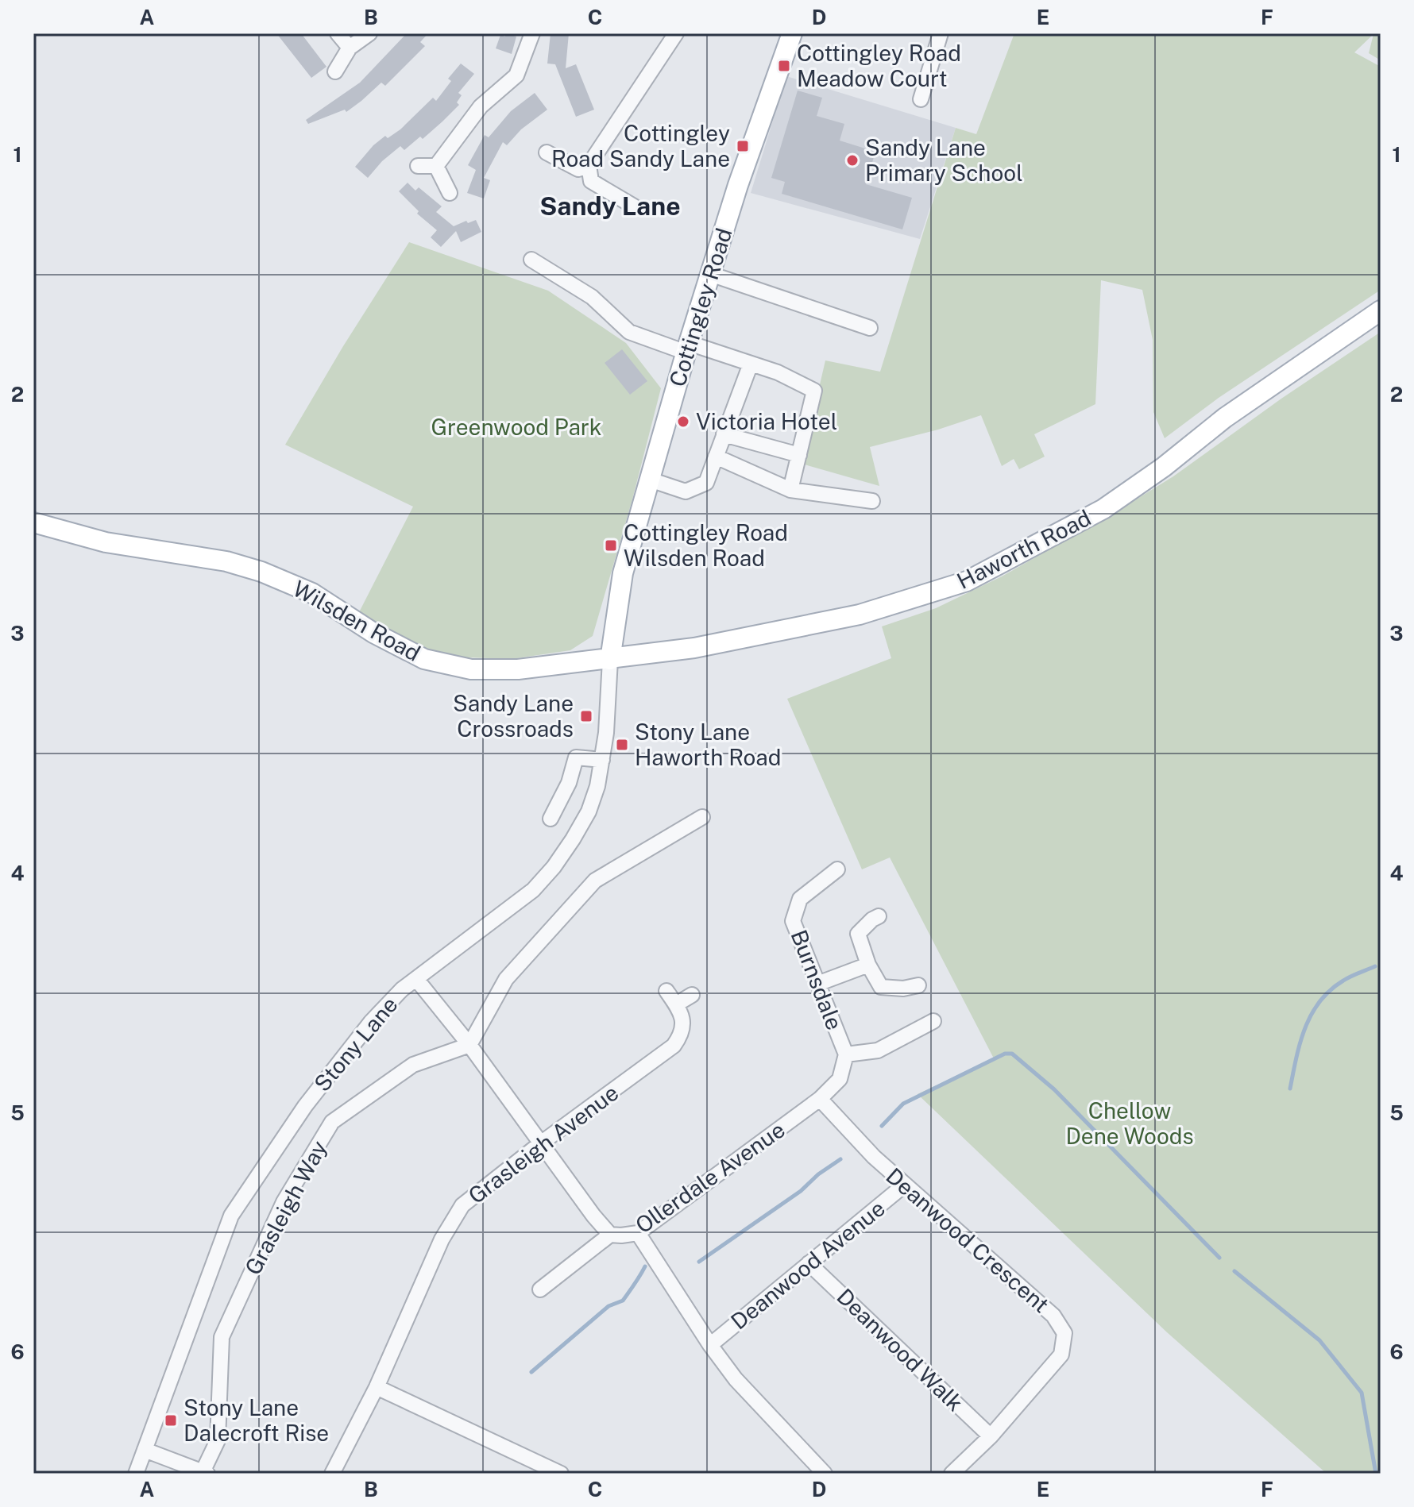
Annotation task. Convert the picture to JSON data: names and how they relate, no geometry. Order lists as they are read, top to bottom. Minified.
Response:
{"streets":{"main road":["Cottingley Road","Haworth Road","Wilsden Road"],"street":["Burnsdale","Stony Lane","Grasleigh Avenue","Ollerdale Avenue","Grasleigh Way","Deanwood Crescent","Deanwood Avenue","Deanwood Walk"]},"crossings":[["Cottingley Road","Haworth Road"],["Cottingley Road","Wilsden Road"],["Cottingley Road","Stony Lane"],["Haworth Road","Wilsden Road"],["Haworth Road","Stony Lane"],["Wilsden Road","Stony Lane"],["Burnsdale","Ollerdale Avenue"],["Burnsdale","Deanwood Crescent"],["Stony Lane","Ollerdale Avenue"],["Grasleigh Avenue","Ollerdale Avenue"],["Ollerdale Avenue","Grasleigh Way"],["Ollerdale Avenue","Deanwood Crescent"],["Deanwood Crescent","Deanwood Avenue"],["Deanwood Crescent","Deanwood Walk"],["Deanwood Avenue","Deanwood Walk"]],"districts":["Sandy Lane"],"parks":["Greenwood Park","Chellow Dene Woods"],"places":{"transit":["Cottingley Road Meadow Court","Cottingley Road Sandy Lane","Cottingley Road Wilsden Road","Sandy Lane Crossroads","Stony Lane Haworth Road","Stony Lane Dalecroft Rise"],"other":["Sandy Lane Primary School","Victoria Hotel"]},"grid":{"columns":["A","B","C","D","E","F"],"rows":["1","2","3","4","5","6"]}}
